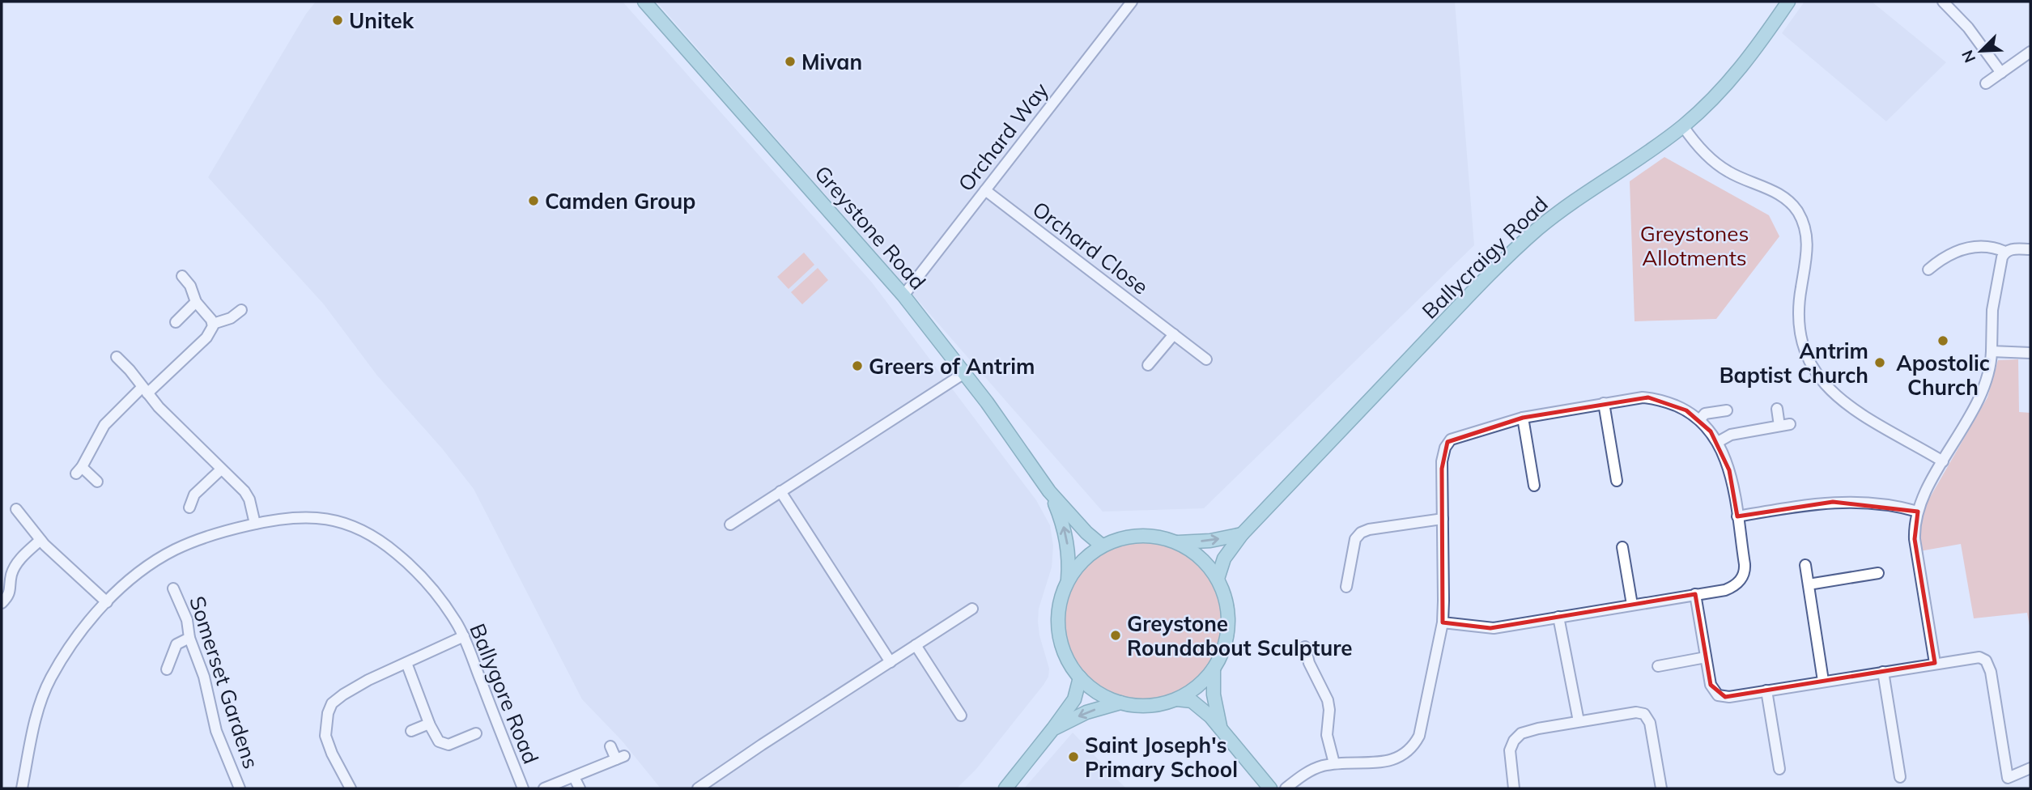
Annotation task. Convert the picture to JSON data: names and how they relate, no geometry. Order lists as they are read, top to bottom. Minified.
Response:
{"streets":{"main road":["Greystone Road","Ballycraigy Road"],"street":["Orchard Way","Orchard Close","Somerset Gardens","Ballygore Road"]},"crossings":[["Orchard Way","Greystone Road"],["Orchard Way","Orchard Close"],["Greystone Road","Ballycraigy Road"]],"parks":["Greystones Allotments"],"places":["Unitek","Mivan","Camden Group","Apostolic Church","Antrim Baptist Church","Greers of Antrim","Greystone Roundabout Sculpture","Saint Joseph's Primary School"],"north":"bottom left"}
